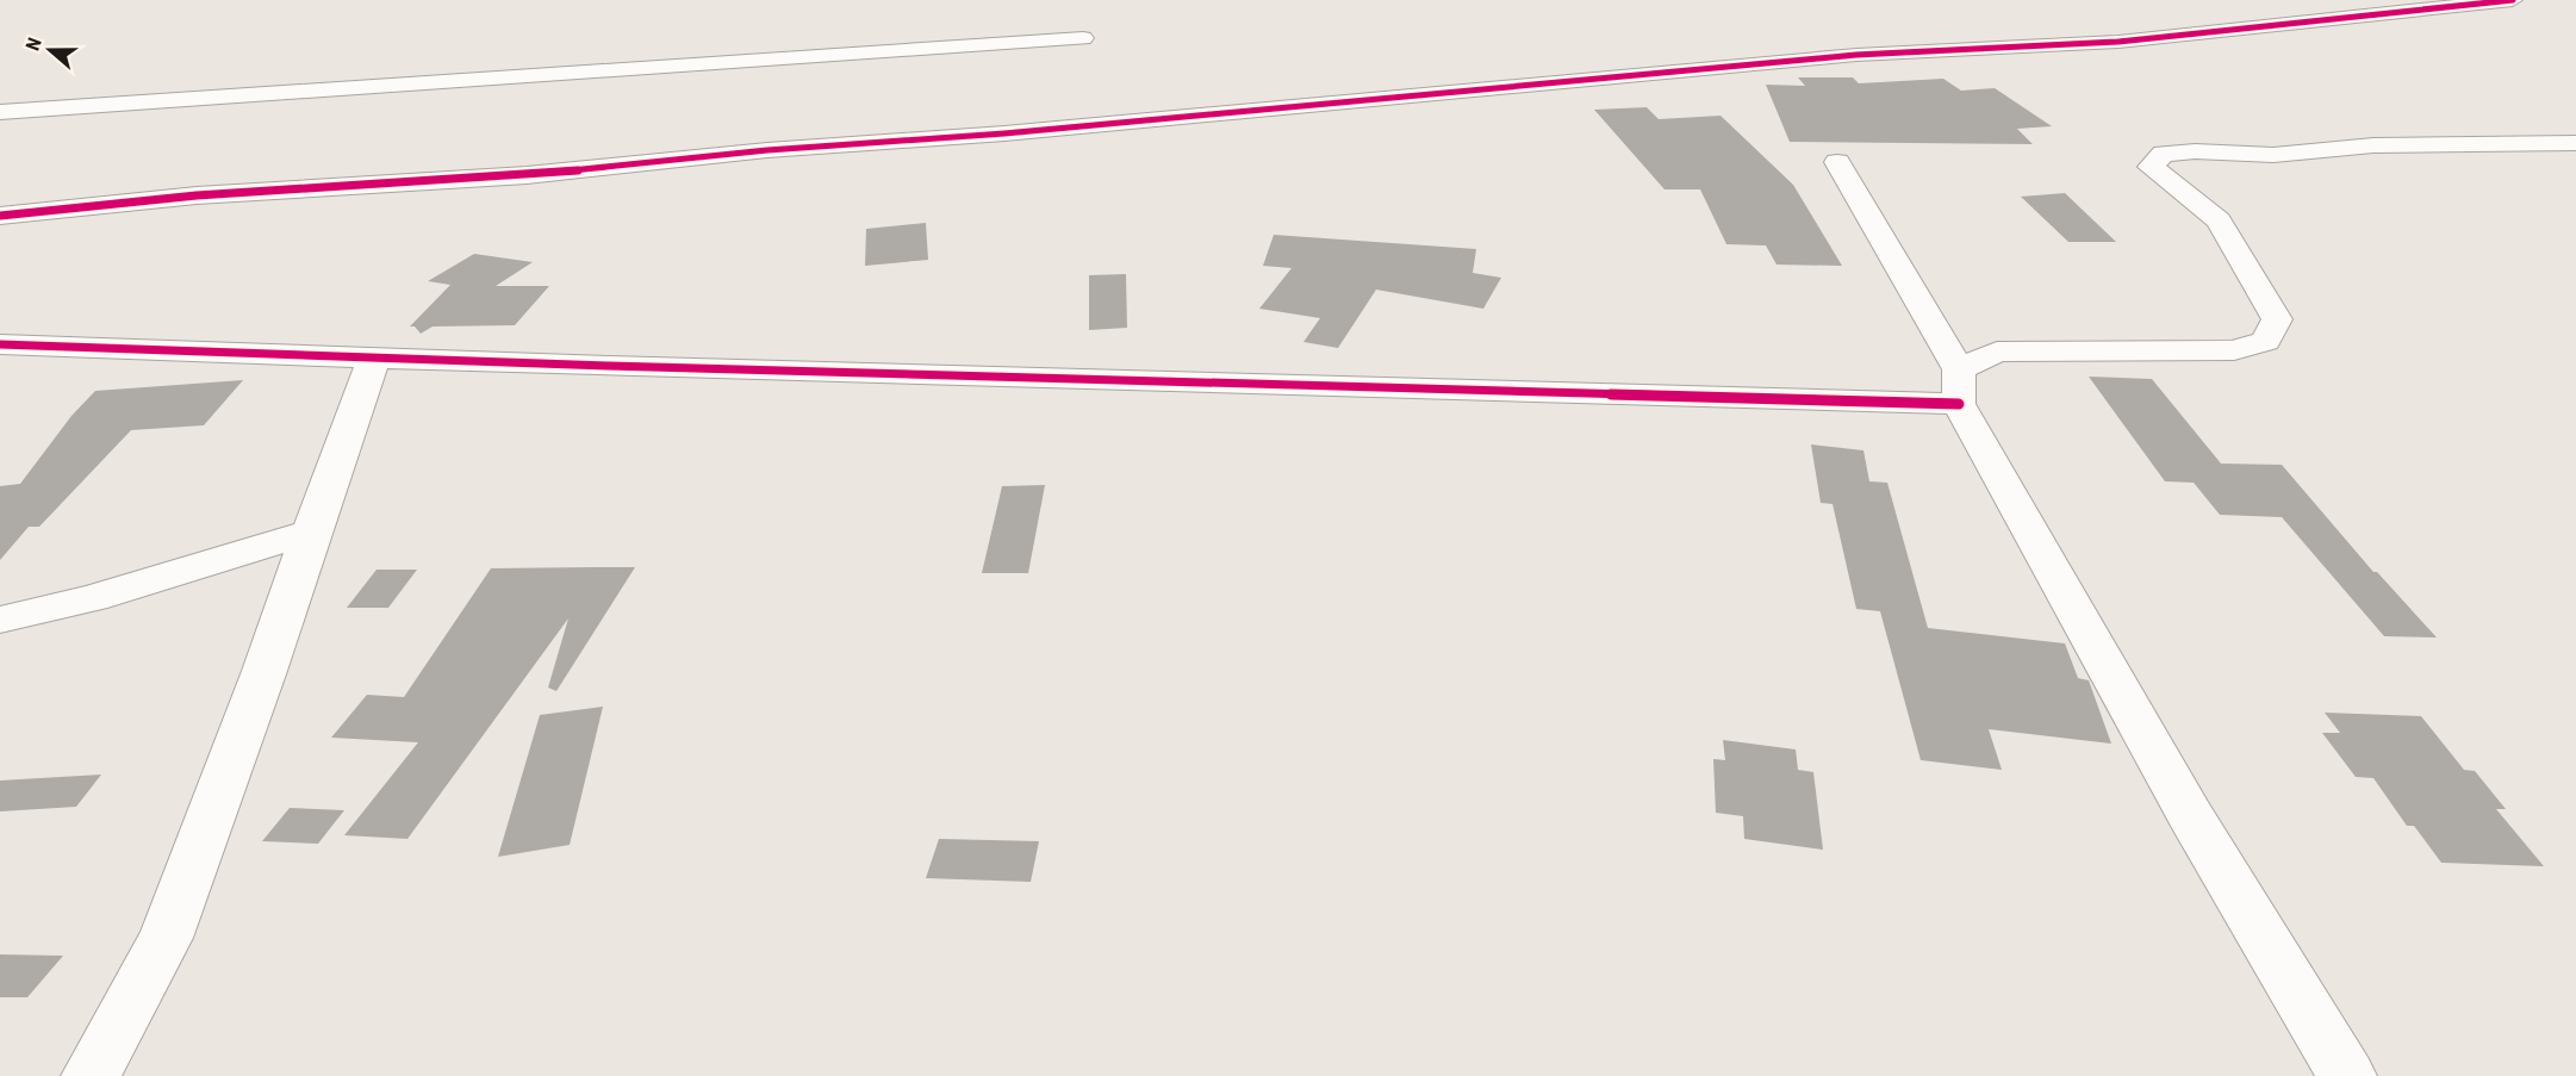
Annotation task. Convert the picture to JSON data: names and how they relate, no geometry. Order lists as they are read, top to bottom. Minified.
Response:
{"north":"left"}
